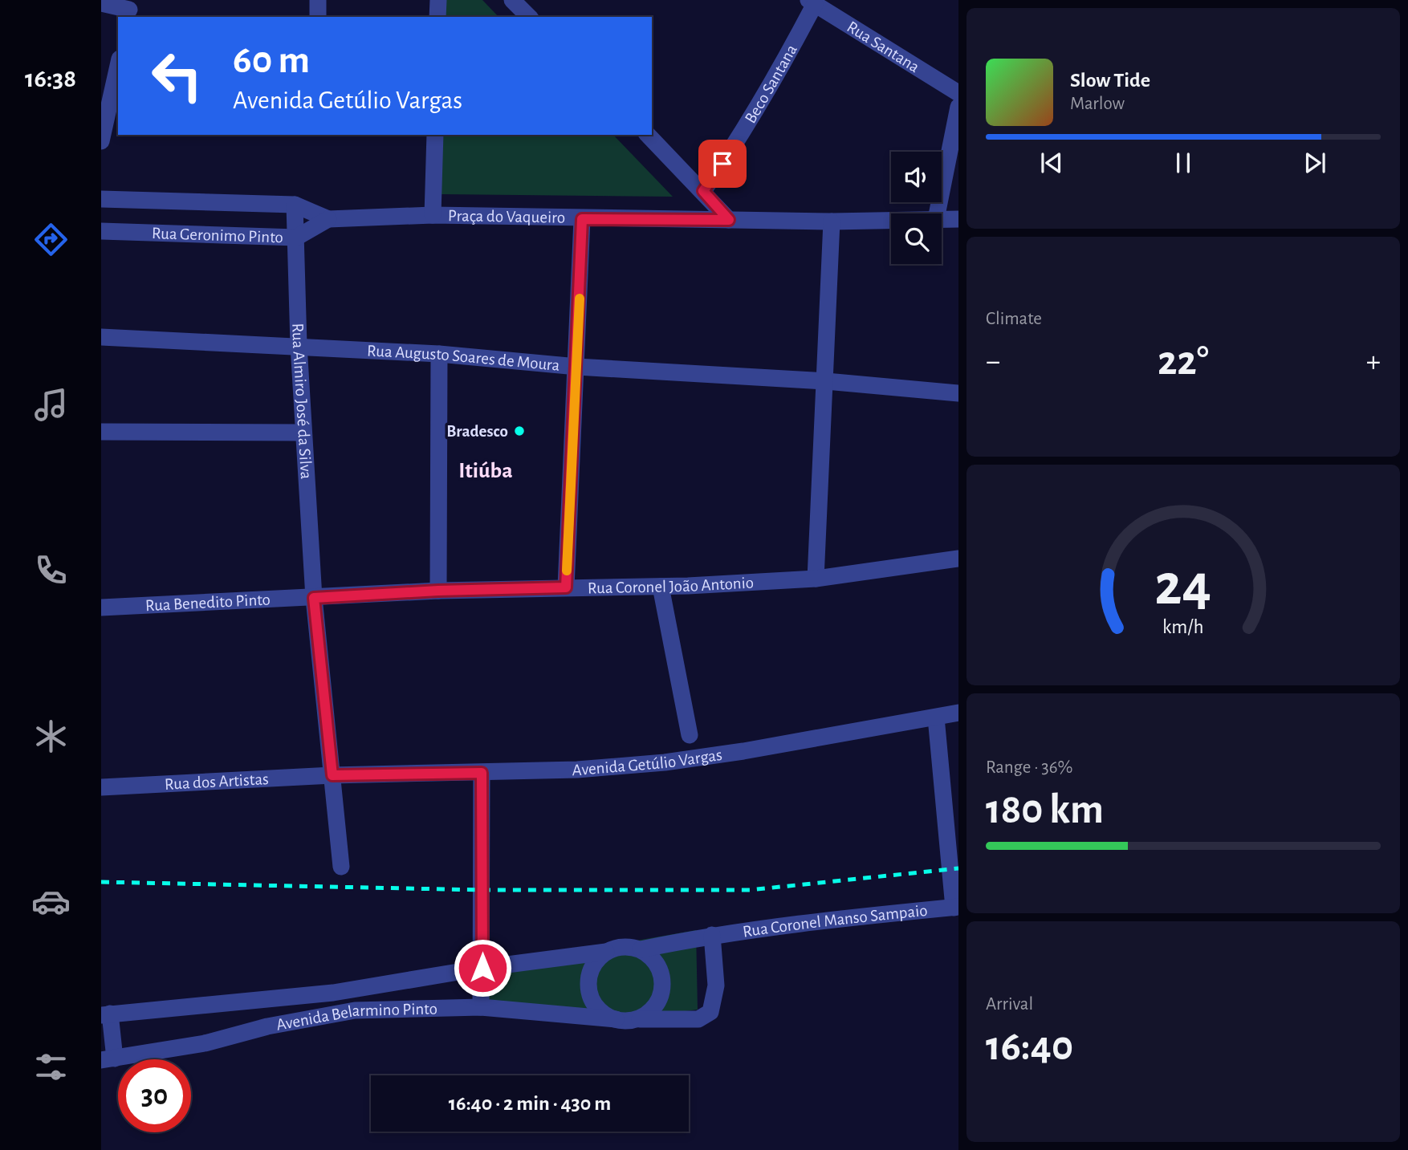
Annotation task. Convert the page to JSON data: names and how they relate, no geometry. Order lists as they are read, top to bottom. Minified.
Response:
{"streets":{"street":["Rua Santana","Beco Santana","Praça do Vaqueiro","Rua Geronimo Pinto","Rua Augusto Soares de Moura","Rua Almiro José da Silva","Rua Coronel João Antonio","Rua Benedito Pinto","Avenida Getúlio Vargas","Rua dos Artistas","Rua Coronel Manso Sampaio","Avenida Belarmino Pinto"]},"crossings":[["Rua Santana","Beco Santana"],["Praça do Vaqueiro","Rua Geronimo Pinto"],["Rua Geronimo Pinto","Rua Almiro José da Silva"],["Rua Augusto Soares de Moura","Rua Almiro José da Silva"],["Rua Almiro José da Silva","Rua Coronel João Antonio"],["Rua Almiro José da Silva","Rua Benedito Pinto"],["Rua Almiro José da Silva","Avenida Getúlio Vargas"],["Rua Almiro José da Silva","Rua dos Artistas"],["Rua Coronel João Antonio","Rua Benedito Pinto"],["Avenida Getúlio Vargas","Rua dos Artistas"],["Rua Coronel Manso Sampaio","Avenida Belarmino Pinto"]],"districts":["Itiúba"],"places":["Bradesco"],"page":{"tabs":"16:38","turn":["60 m","Avenida Getúlio Vargas"],"song":["Slow Tide","Marlow"],"tile":["Climate",["Range · 36%","180 km"],["Arrival","16:40"]],"heat":["−","22°","+"],"limit":"30","trip":"16:40 · 2 min · 430 m","gauge":["24","km/h"]}}
